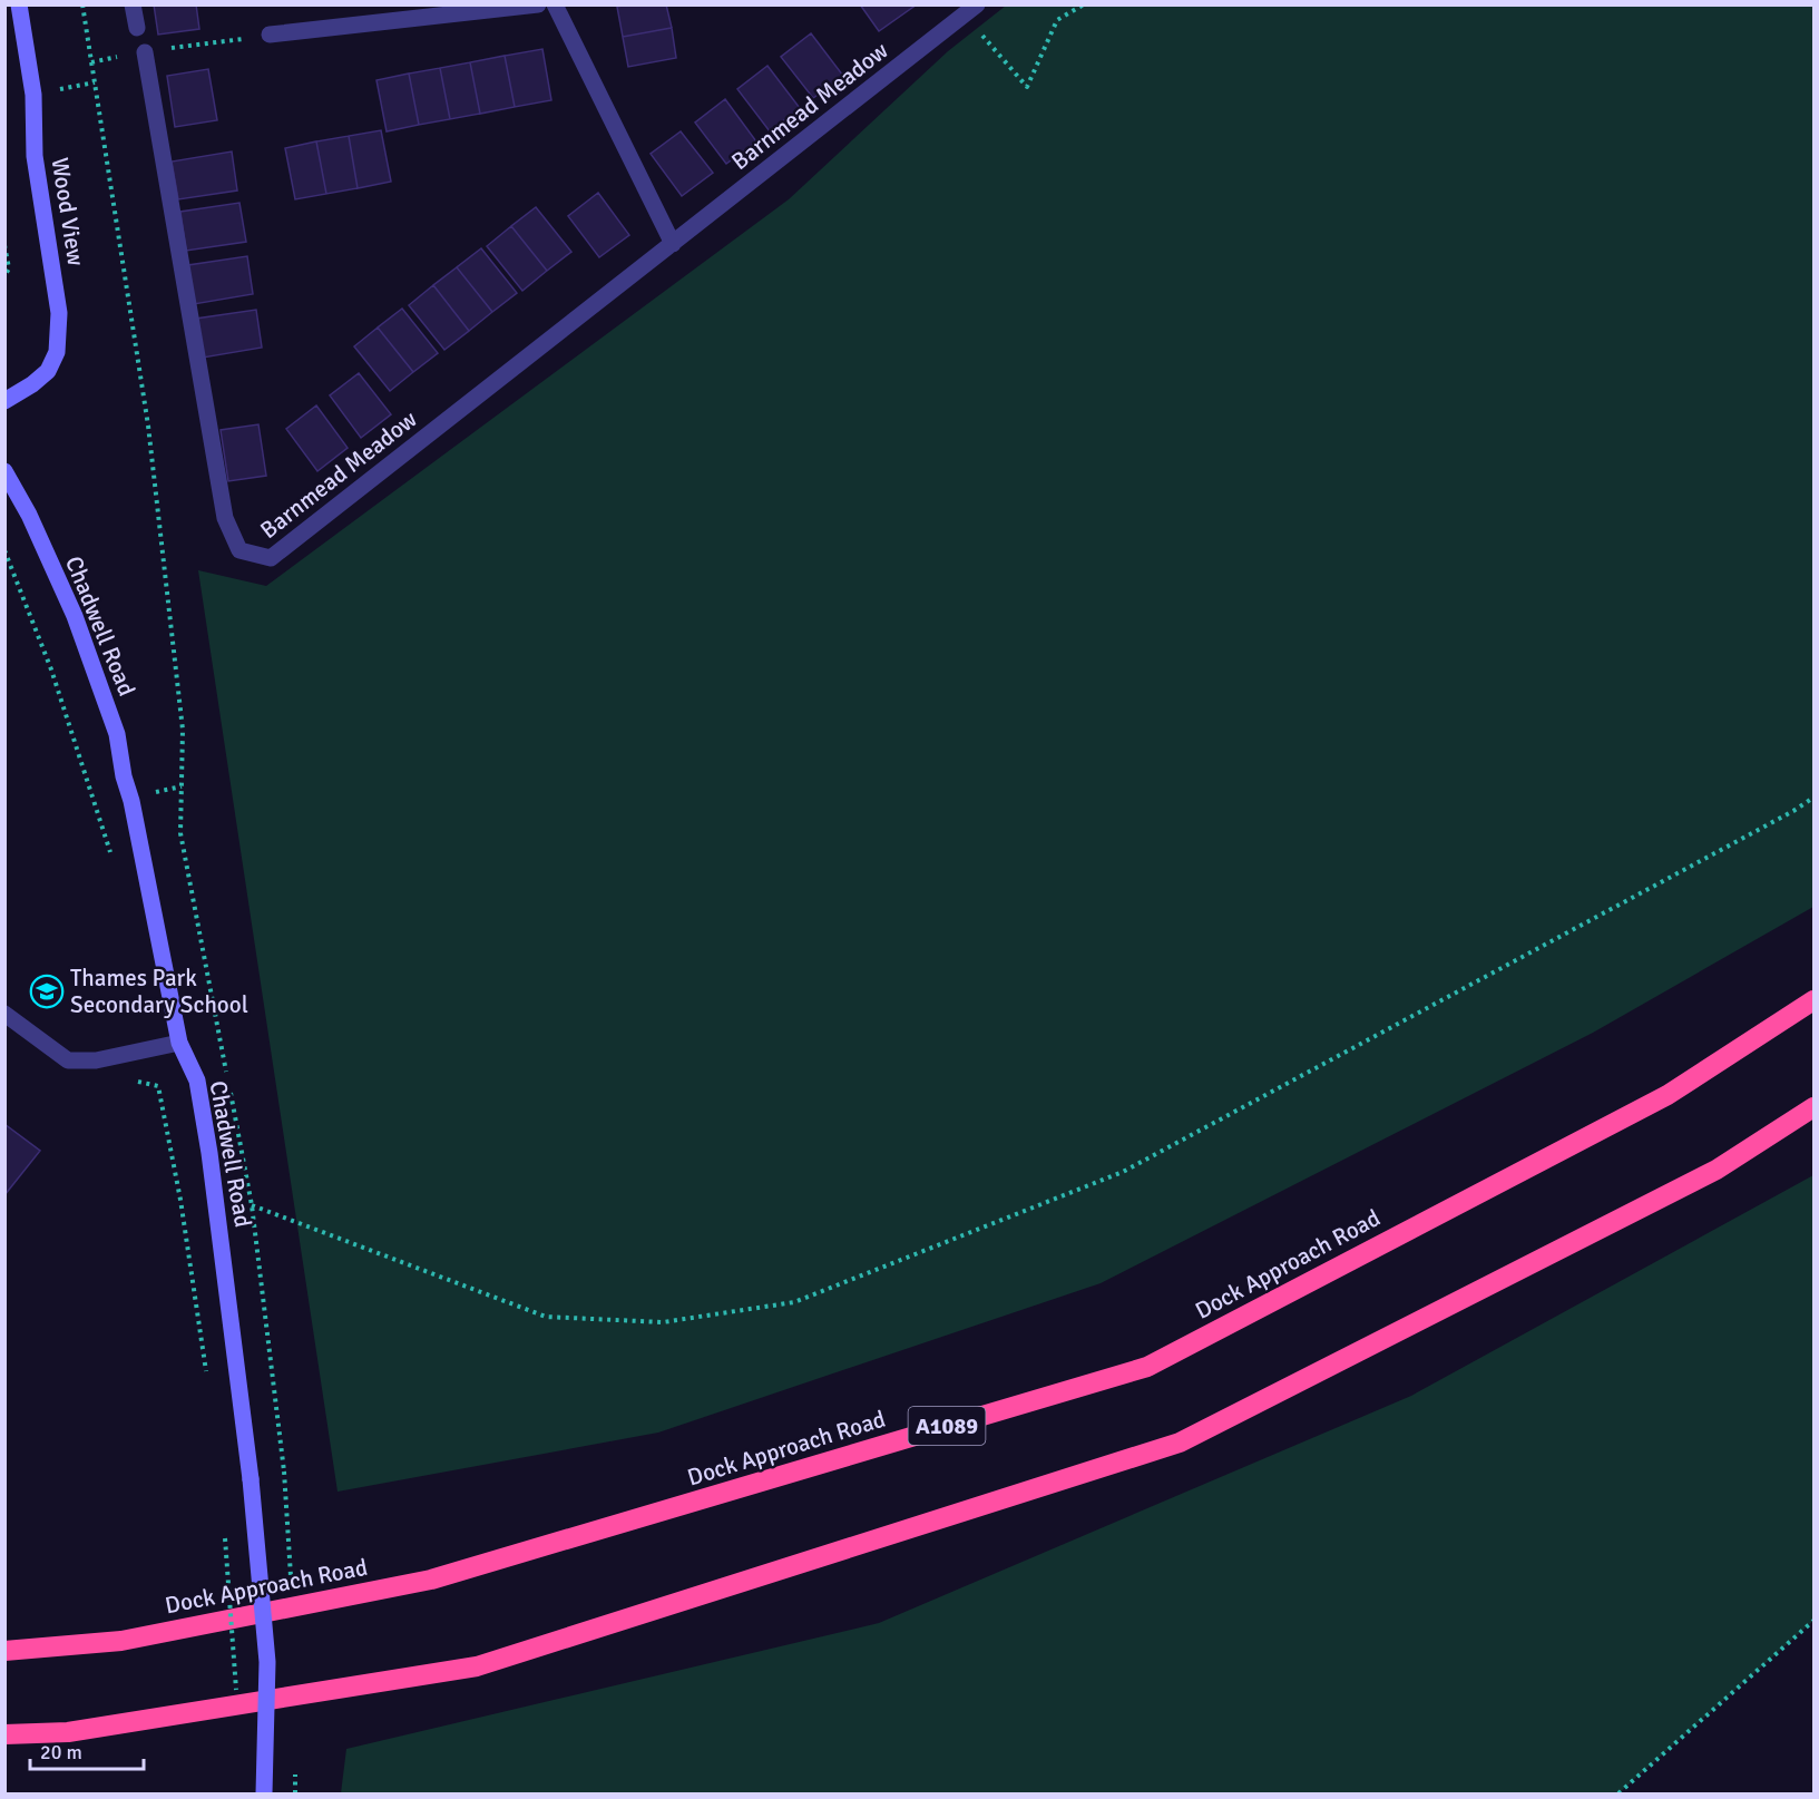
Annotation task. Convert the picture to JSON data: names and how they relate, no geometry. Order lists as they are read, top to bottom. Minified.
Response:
{"streets":{"highway":["Dock Approach Road","A1089"],"main road":["Wood View","Chadwell Road"],"street":["Barnmead Meadow"]},"places":{"school or university":["Thames Park Secondary School"]},"scale_bar":"20 m"}
